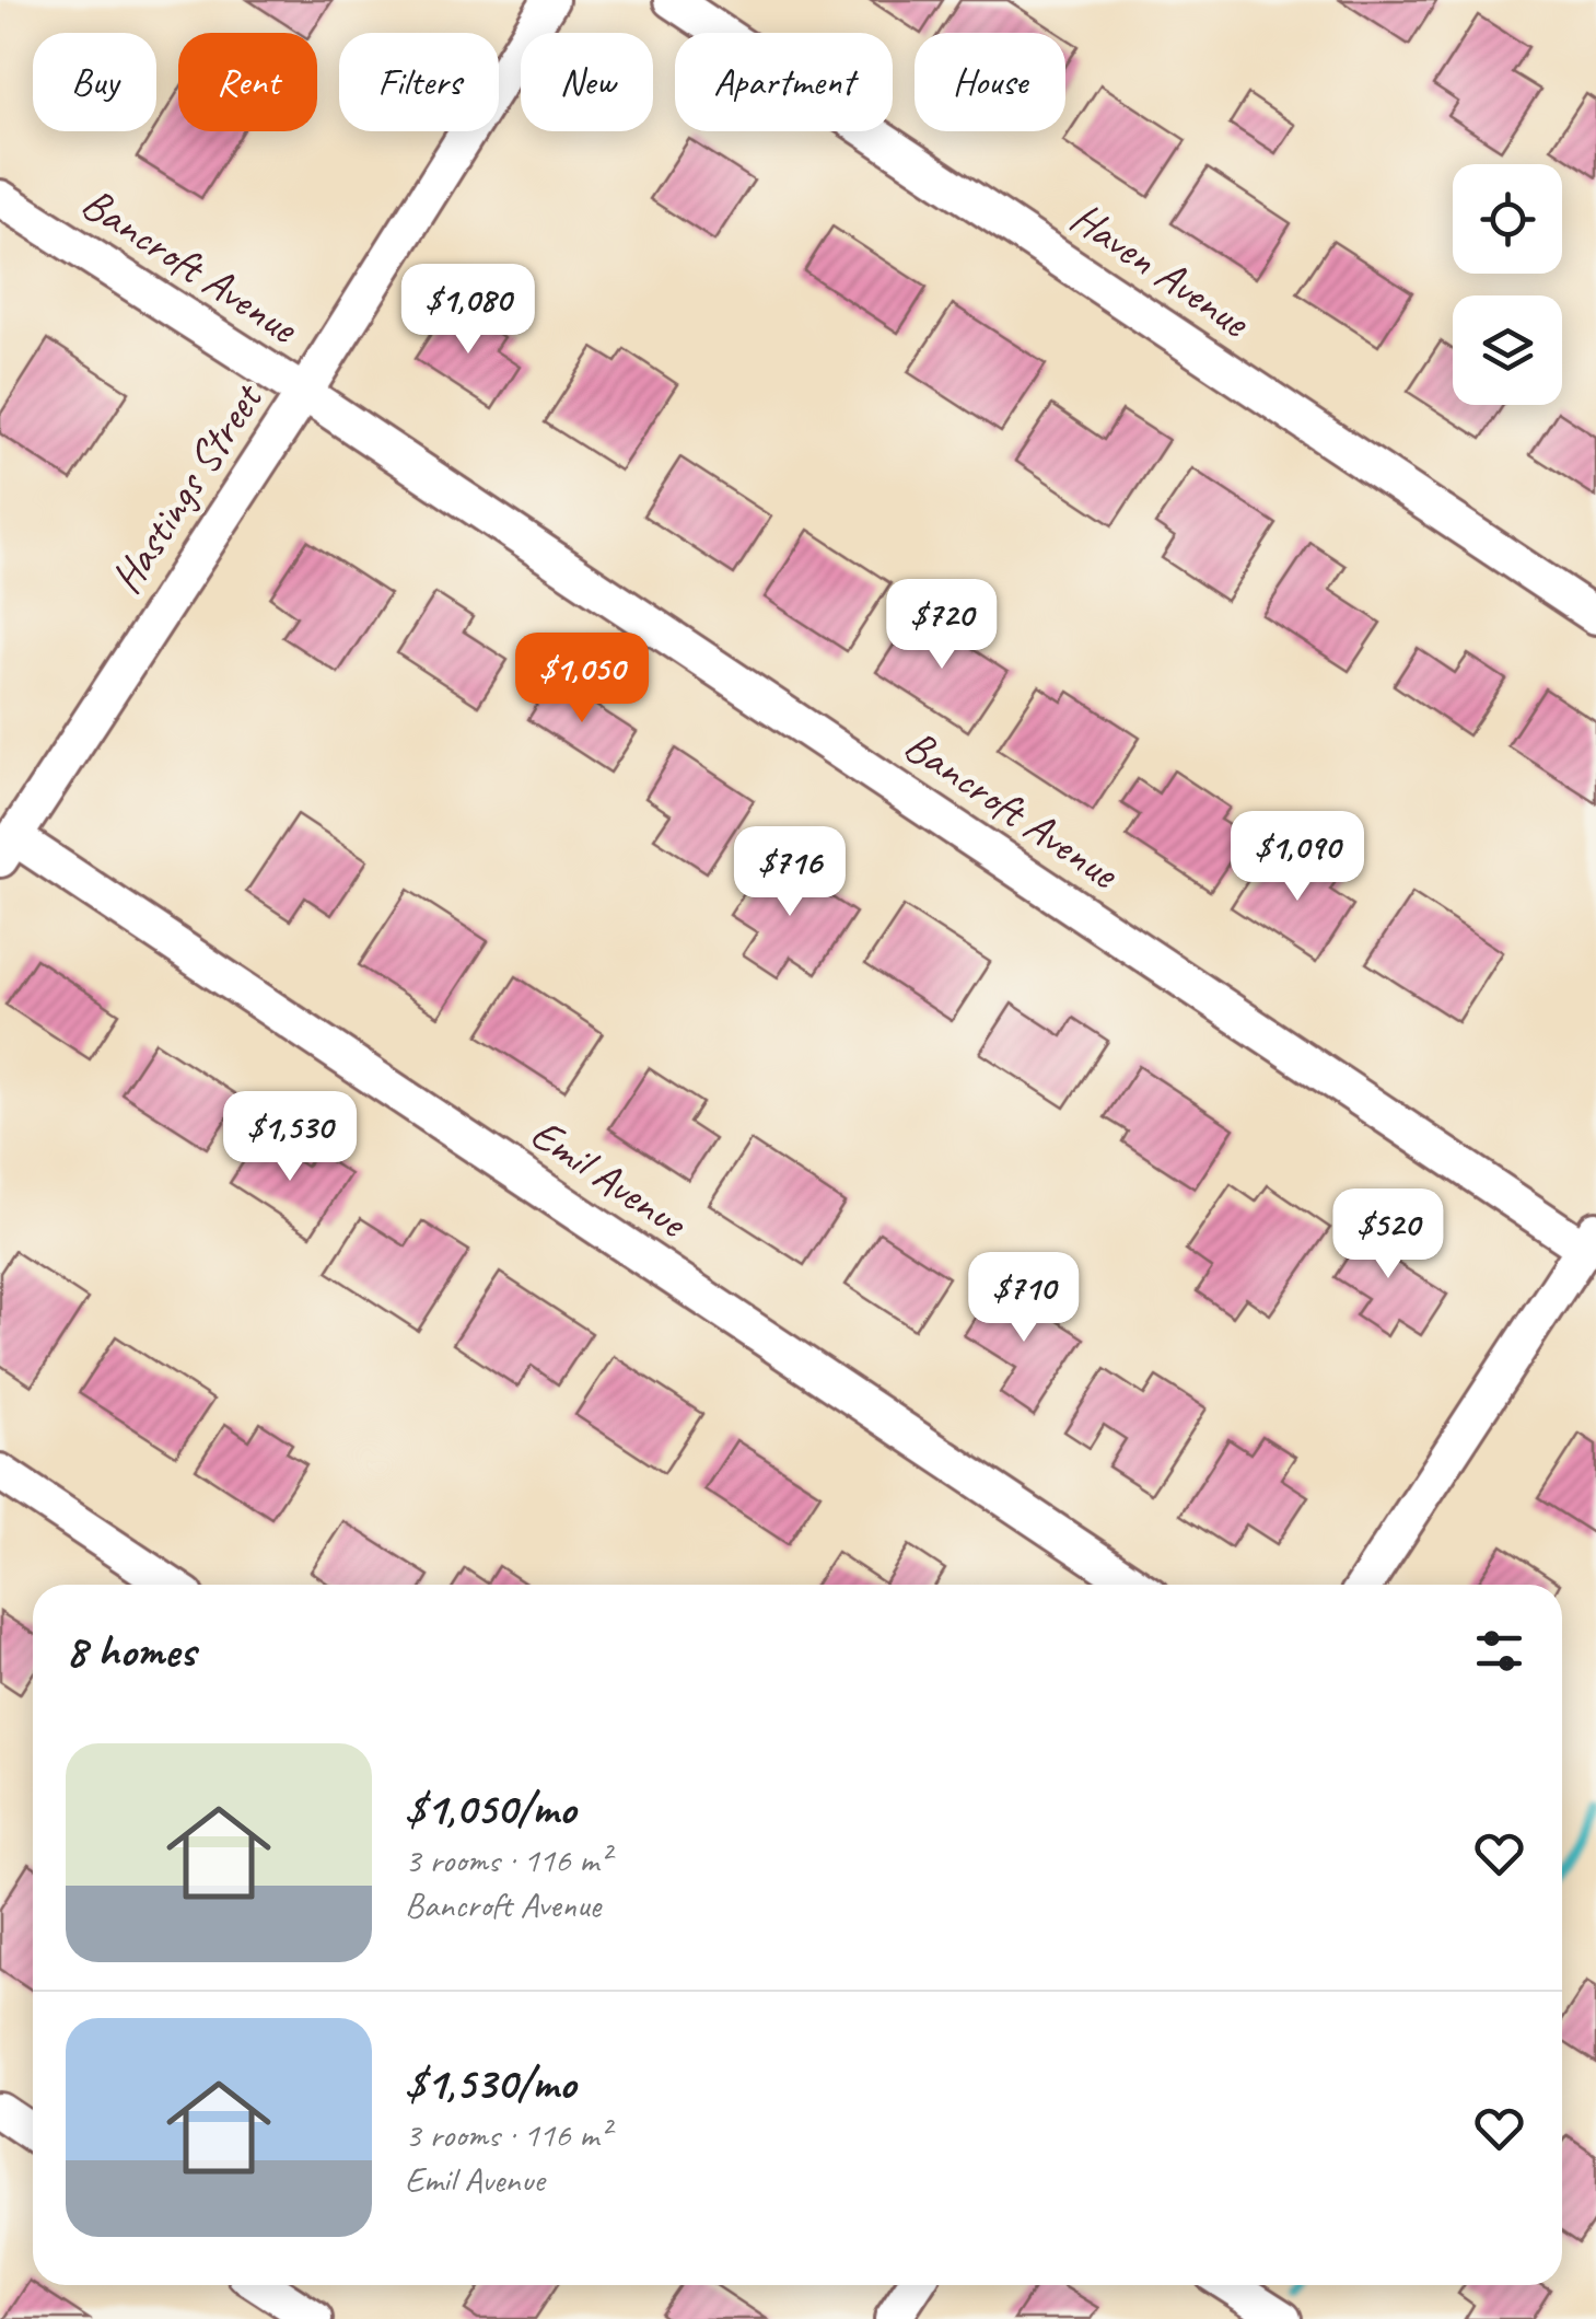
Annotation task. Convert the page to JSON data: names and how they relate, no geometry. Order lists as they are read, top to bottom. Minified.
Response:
{"streets":{"street":["Bancroft Avenue","Haven Avenue","Hastings Street","Emil Avenue"]},"crossings":[["Bancroft Avenue","Hastings Street"],["Hastings Street","Emil Avenue"]],"page":{"chip":["Buy","Rent","Filters","New","Apartment","House"],"price":["$1,080","$720","$1,050","$1,090","$716","$1,530","$520","$710"],"heading":"8 homes","list":[{"name":"$1,050/mo","note":"3 rooms · 116 m² · Bancroft Avenue"},{"name":"$1,530/mo","note":"3 rooms · 116 m² · Emil Avenue"}]}}
